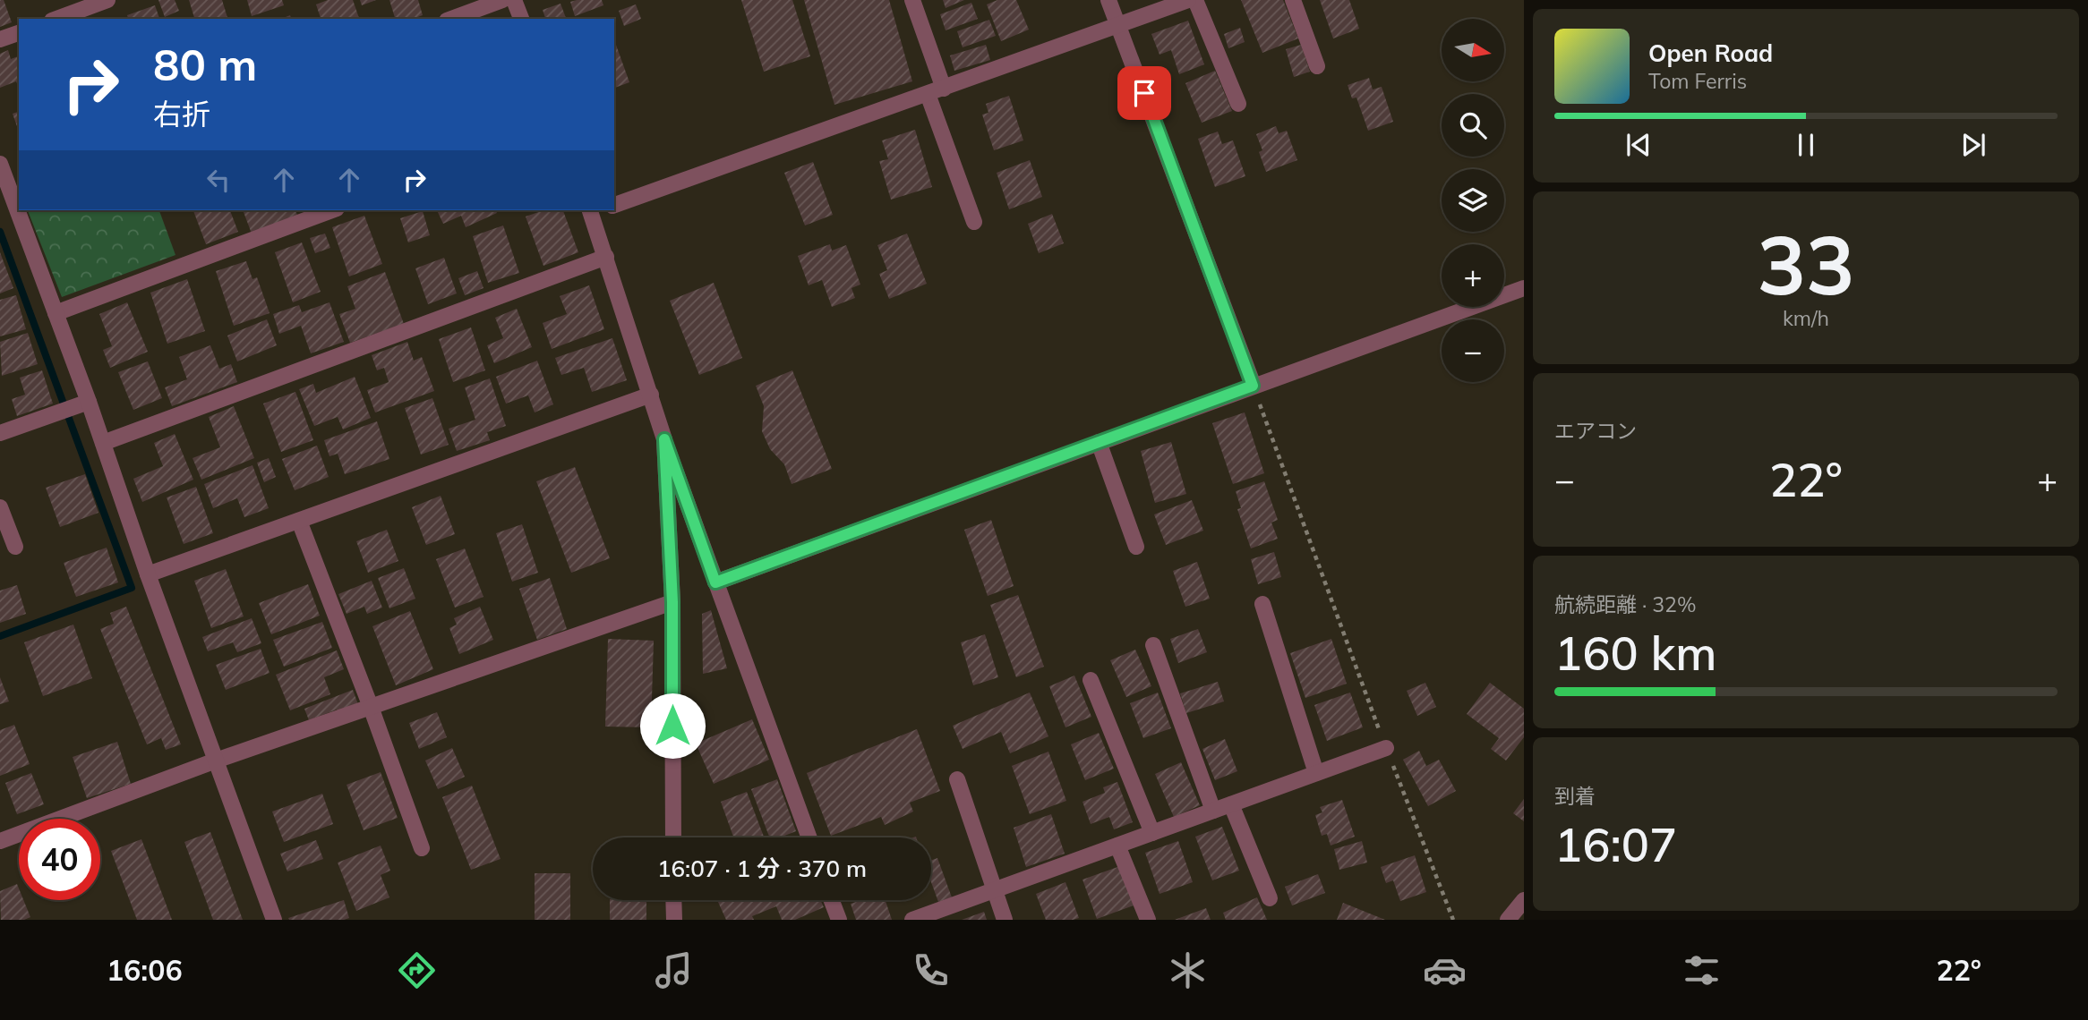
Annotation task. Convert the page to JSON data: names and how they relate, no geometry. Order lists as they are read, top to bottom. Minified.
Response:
{"north":"right","page":{"map_buttons":["+","−"],"turn":["80 m","右折"],"song":["Open Road","Tom Ferris"],"tile":[["33","km/h"],"エアコン",["航続距離 · 32%","160 km"],["到着","16:07"]],"heat":["−","22°","+"],"limit":"40","trip":"16:07 · 1 分 · 370 m","tabs":["16:06","22°"]}}
